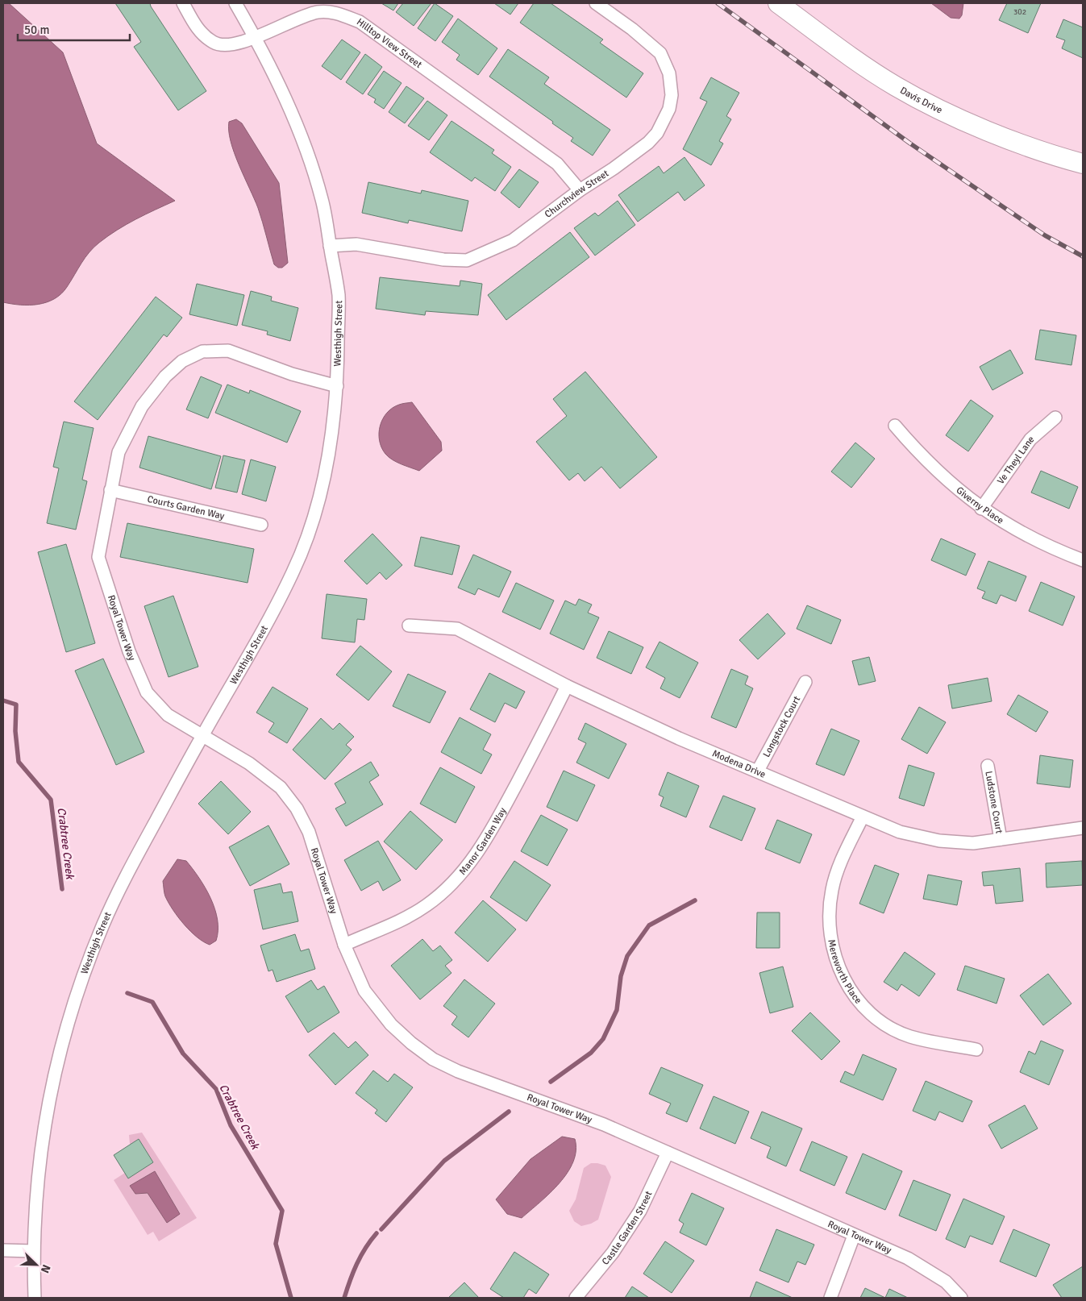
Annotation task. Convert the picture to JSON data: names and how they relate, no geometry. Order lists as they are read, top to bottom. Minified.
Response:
{"streets":{"main road":["Davis Drive"],"street":["Hilltop View Street","Churchview Street","Westhigh Street","Ve Theyl Lane","Giverny Place","Courts Garden Way","Royal Tower Way","Longstock Court","Modena Drive","Ludstone Court","Manor Garden Way","Mereworth Place","Castle Garden Street"]},"crossings":[["Hilltop View Street","Churchview Street"],["Hilltop View Street","Westhigh Street"],["Churchview Street","Westhigh Street"],["Westhigh Street","Royal Tower Way"],["Ve Theyl Lane","Giverny Place"],["Courts Garden Way","Royal Tower Way"],["Royal Tower Way","Manor Garden Way"],["Royal Tower Way","Castle Garden Street"],["Longstock Court","Modena Drive"],["Modena Drive","Ludstone Court"],["Modena Drive","Manor Garden Way"],["Modena Drive","Mereworth Place"]],"water":["Crabtree Creek"],"house_numbers":["302"],"scale_bar":"50 m","north":"bottom right"}
